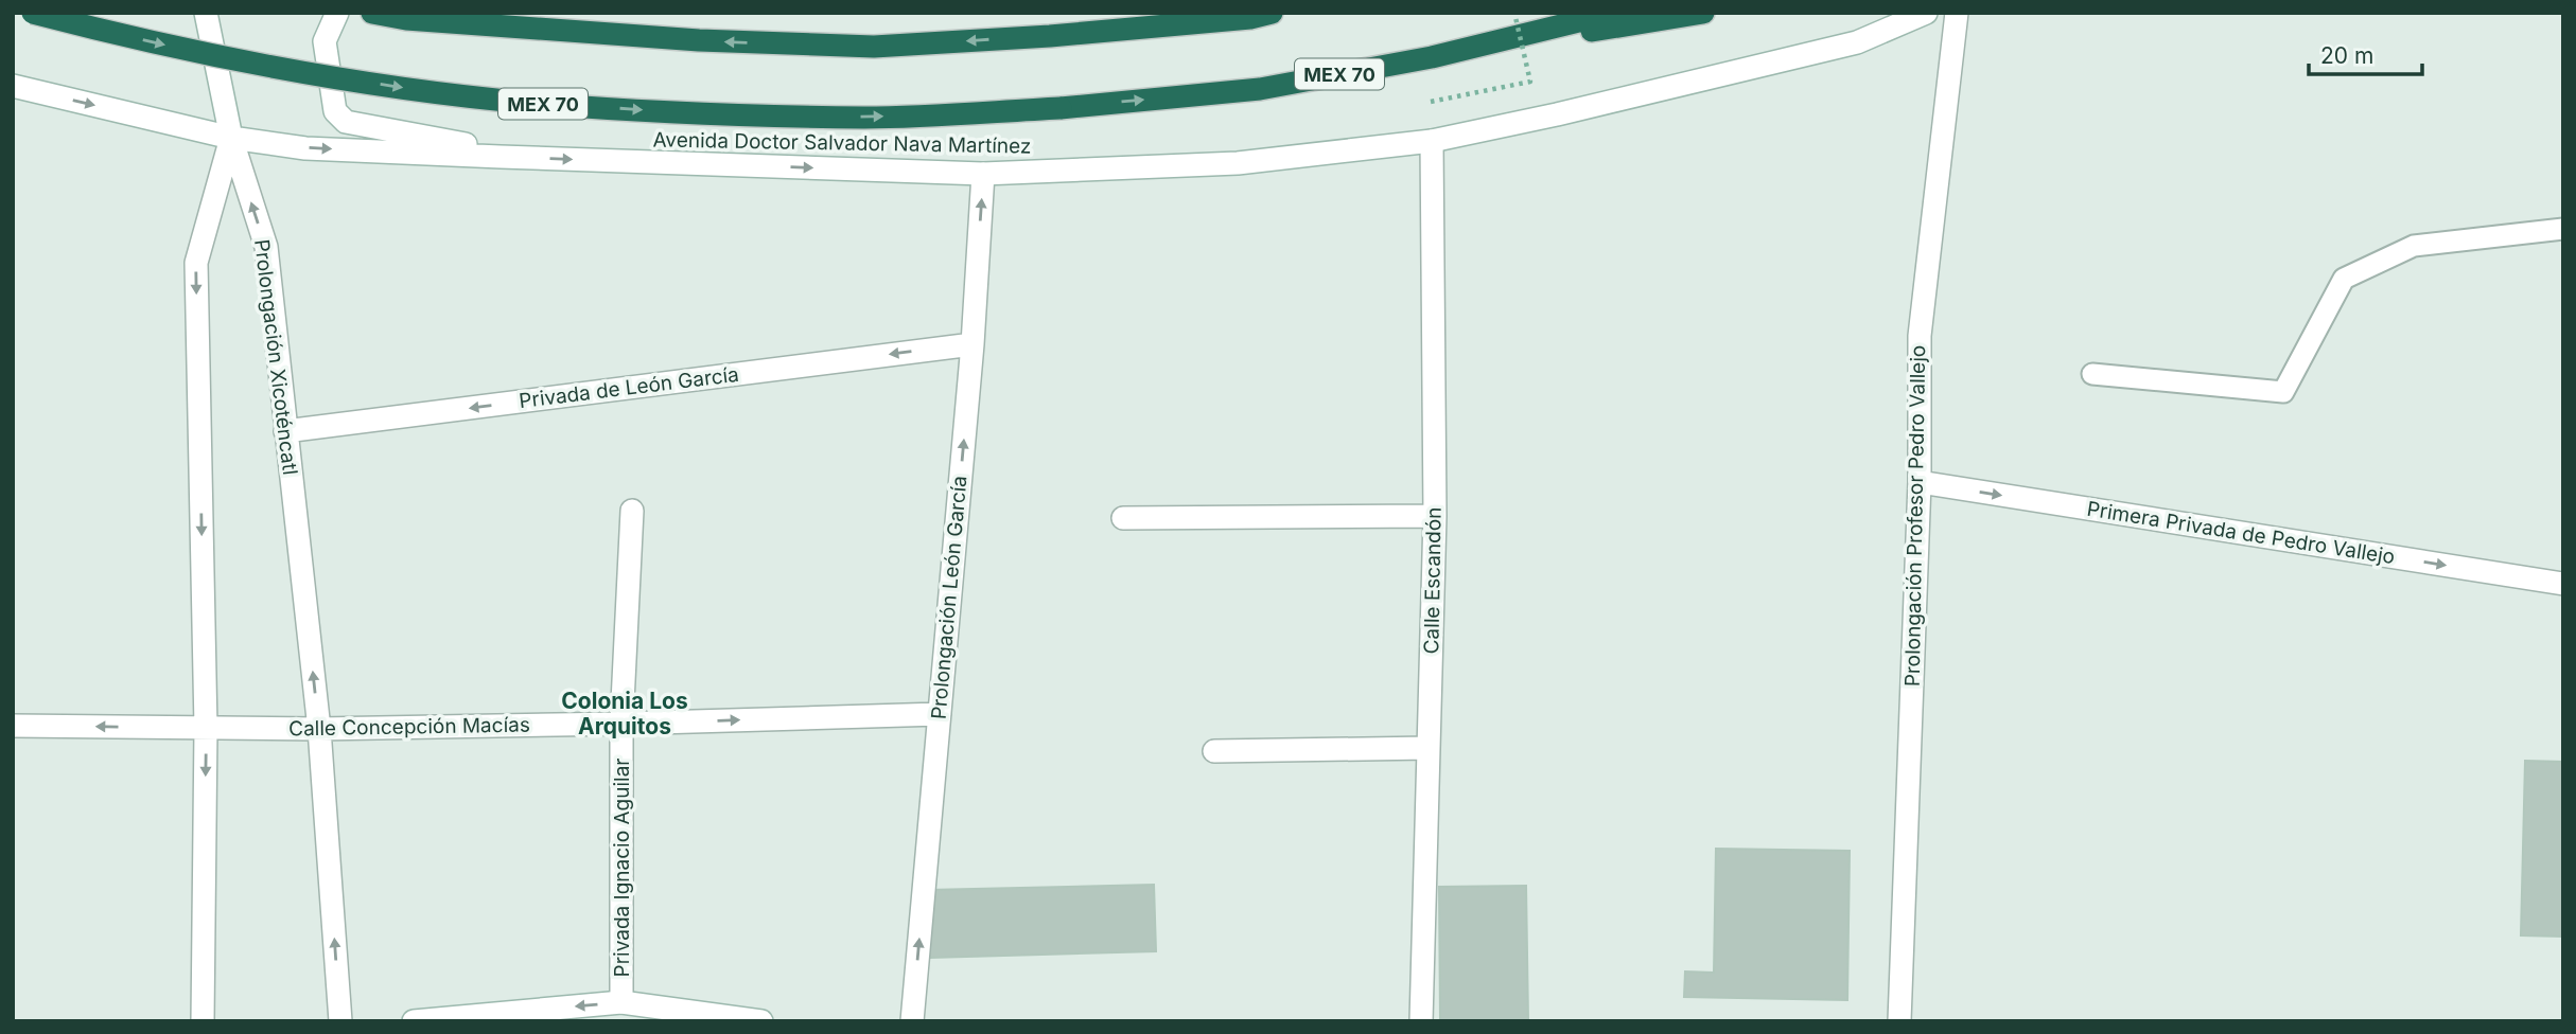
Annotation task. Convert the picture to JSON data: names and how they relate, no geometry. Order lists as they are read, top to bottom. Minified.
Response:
{"streets":{"highway":["MEX 70","Avenida Doctor Salvador Nava Martínez"],"street":["Prolongación Xicoténcatl","Privada de León García","Prolongación Profesor Pedro Vallejo","Primera Privada de Pedro Vallejo","Calle Escandón","Prolongación León García","Calle Concepción Macías","Privada Ignacio Aguilar"]},"crossings":[["Avenida Doctor Salvador Nava Martínez","Prolongación Xicoténcatl"],["Avenida Doctor Salvador Nava Martínez","Calle Escandón"],["Avenida Doctor Salvador Nava Martínez","Prolongación León García"],["Prolongación Xicoténcatl","Privada de León García"],["Prolongación Xicoténcatl","Calle Concepción Macías"],["Privada de León García","Prolongación León García"],["Prolongación Profesor Pedro Vallejo","Primera Privada de Pedro Vallejo"],["Prolongación León García","Calle Concepción Macías"],["Calle Concepción Macías","Privada Ignacio Aguilar"]],"one_way":["Privada de León García","Primera Privada de Pedro Vallejo","Prolongación León García"],"districts":["Colonia Los Arquitos"],"scale_bar":"20 m"}
